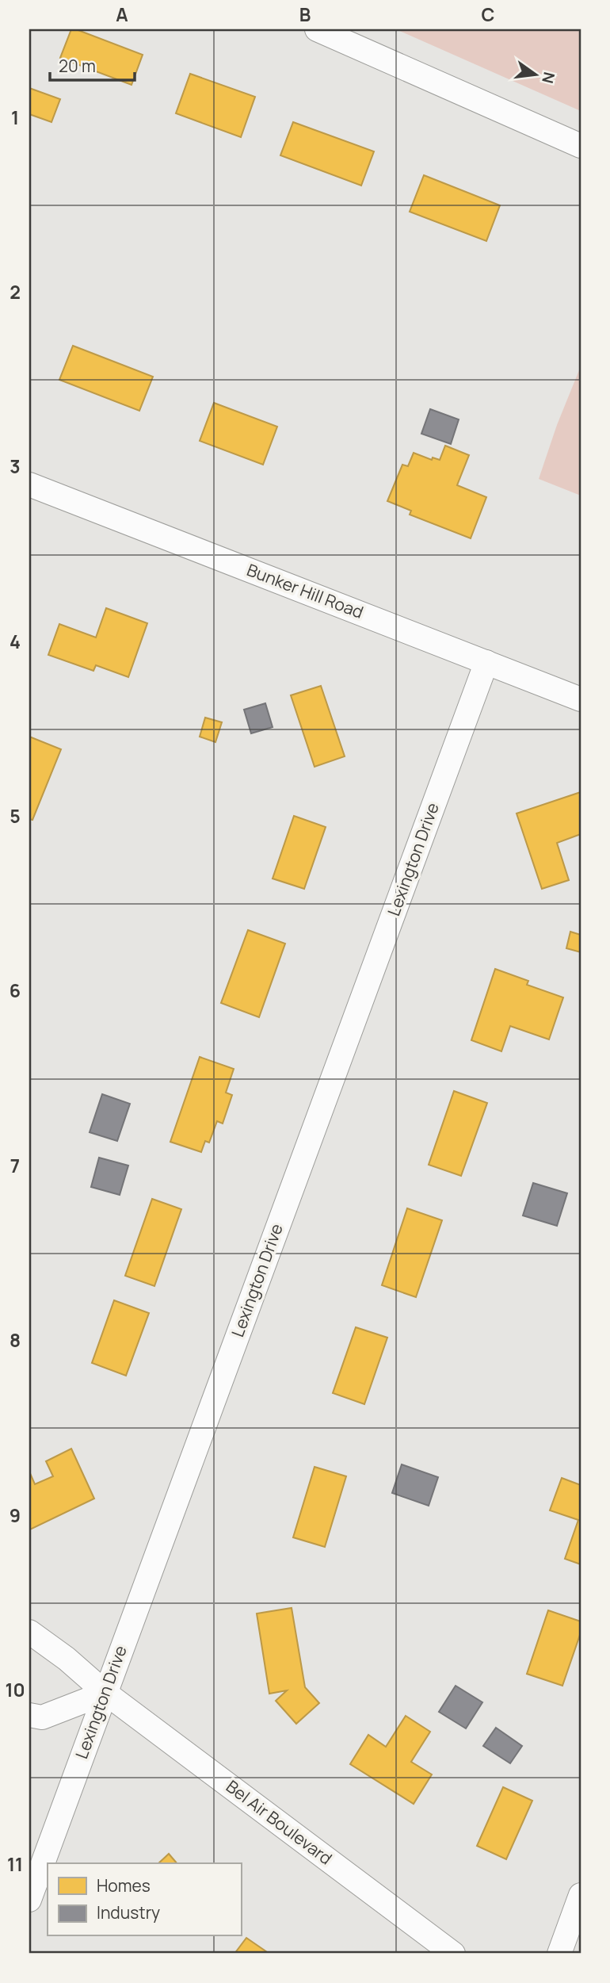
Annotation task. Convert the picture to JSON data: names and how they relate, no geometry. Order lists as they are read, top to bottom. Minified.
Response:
{"streets":{"street":["Bunker Hill Road","Lexington Drive","Bel Air Boulevard"]},"crossings":[["Bunker Hill Road","Lexington Drive"],["Lexington Drive","Bel Air Boulevard"]],"legend":["Homes","Industry"],"scale_bar":"20 m","north":"right","grid":{"columns":["A","B","C"],"rows":["1","2","3","4","5","6","7","8","9","10","11"]}}
